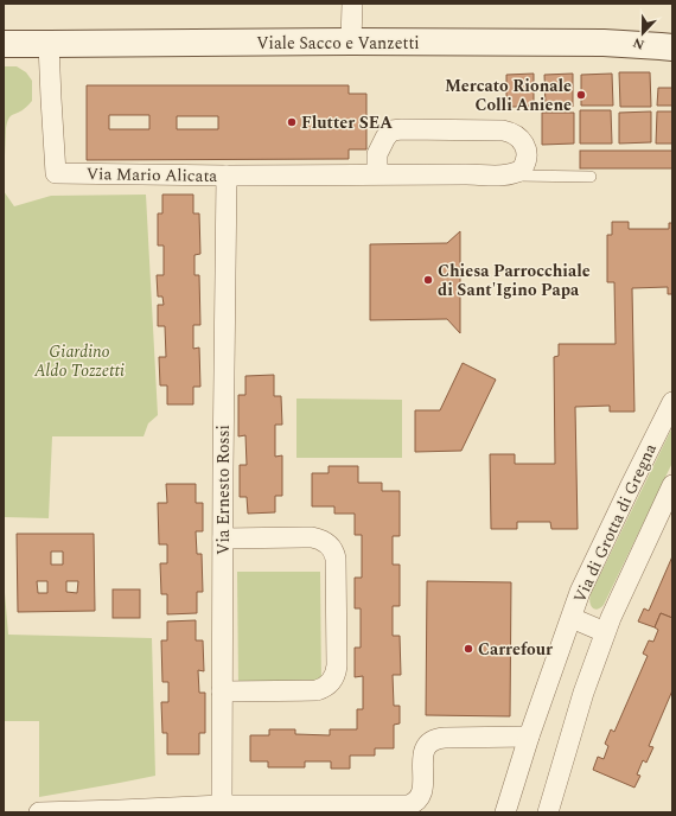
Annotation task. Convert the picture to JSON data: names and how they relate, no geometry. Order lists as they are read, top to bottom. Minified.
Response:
{"streets":{"street":["Viale Sacco e Vanzetti","Via Mario Alicata","Via Ernesto Rossi","Via di Grotta di Gregna"]},"crossings":[["Viale Sacco e Vanzetti","Via Mario Alicata"],["Via Mario Alicata","Via Ernesto Rossi"]],"parks":["Giardino Aldo Tozzetti"],"places":["Mercato Rionale Colli Aniene","Flutter SEA","Chiesa Parrocchiale di Sant'Igino Papa","Carrefour"],"north":"bottom"}
